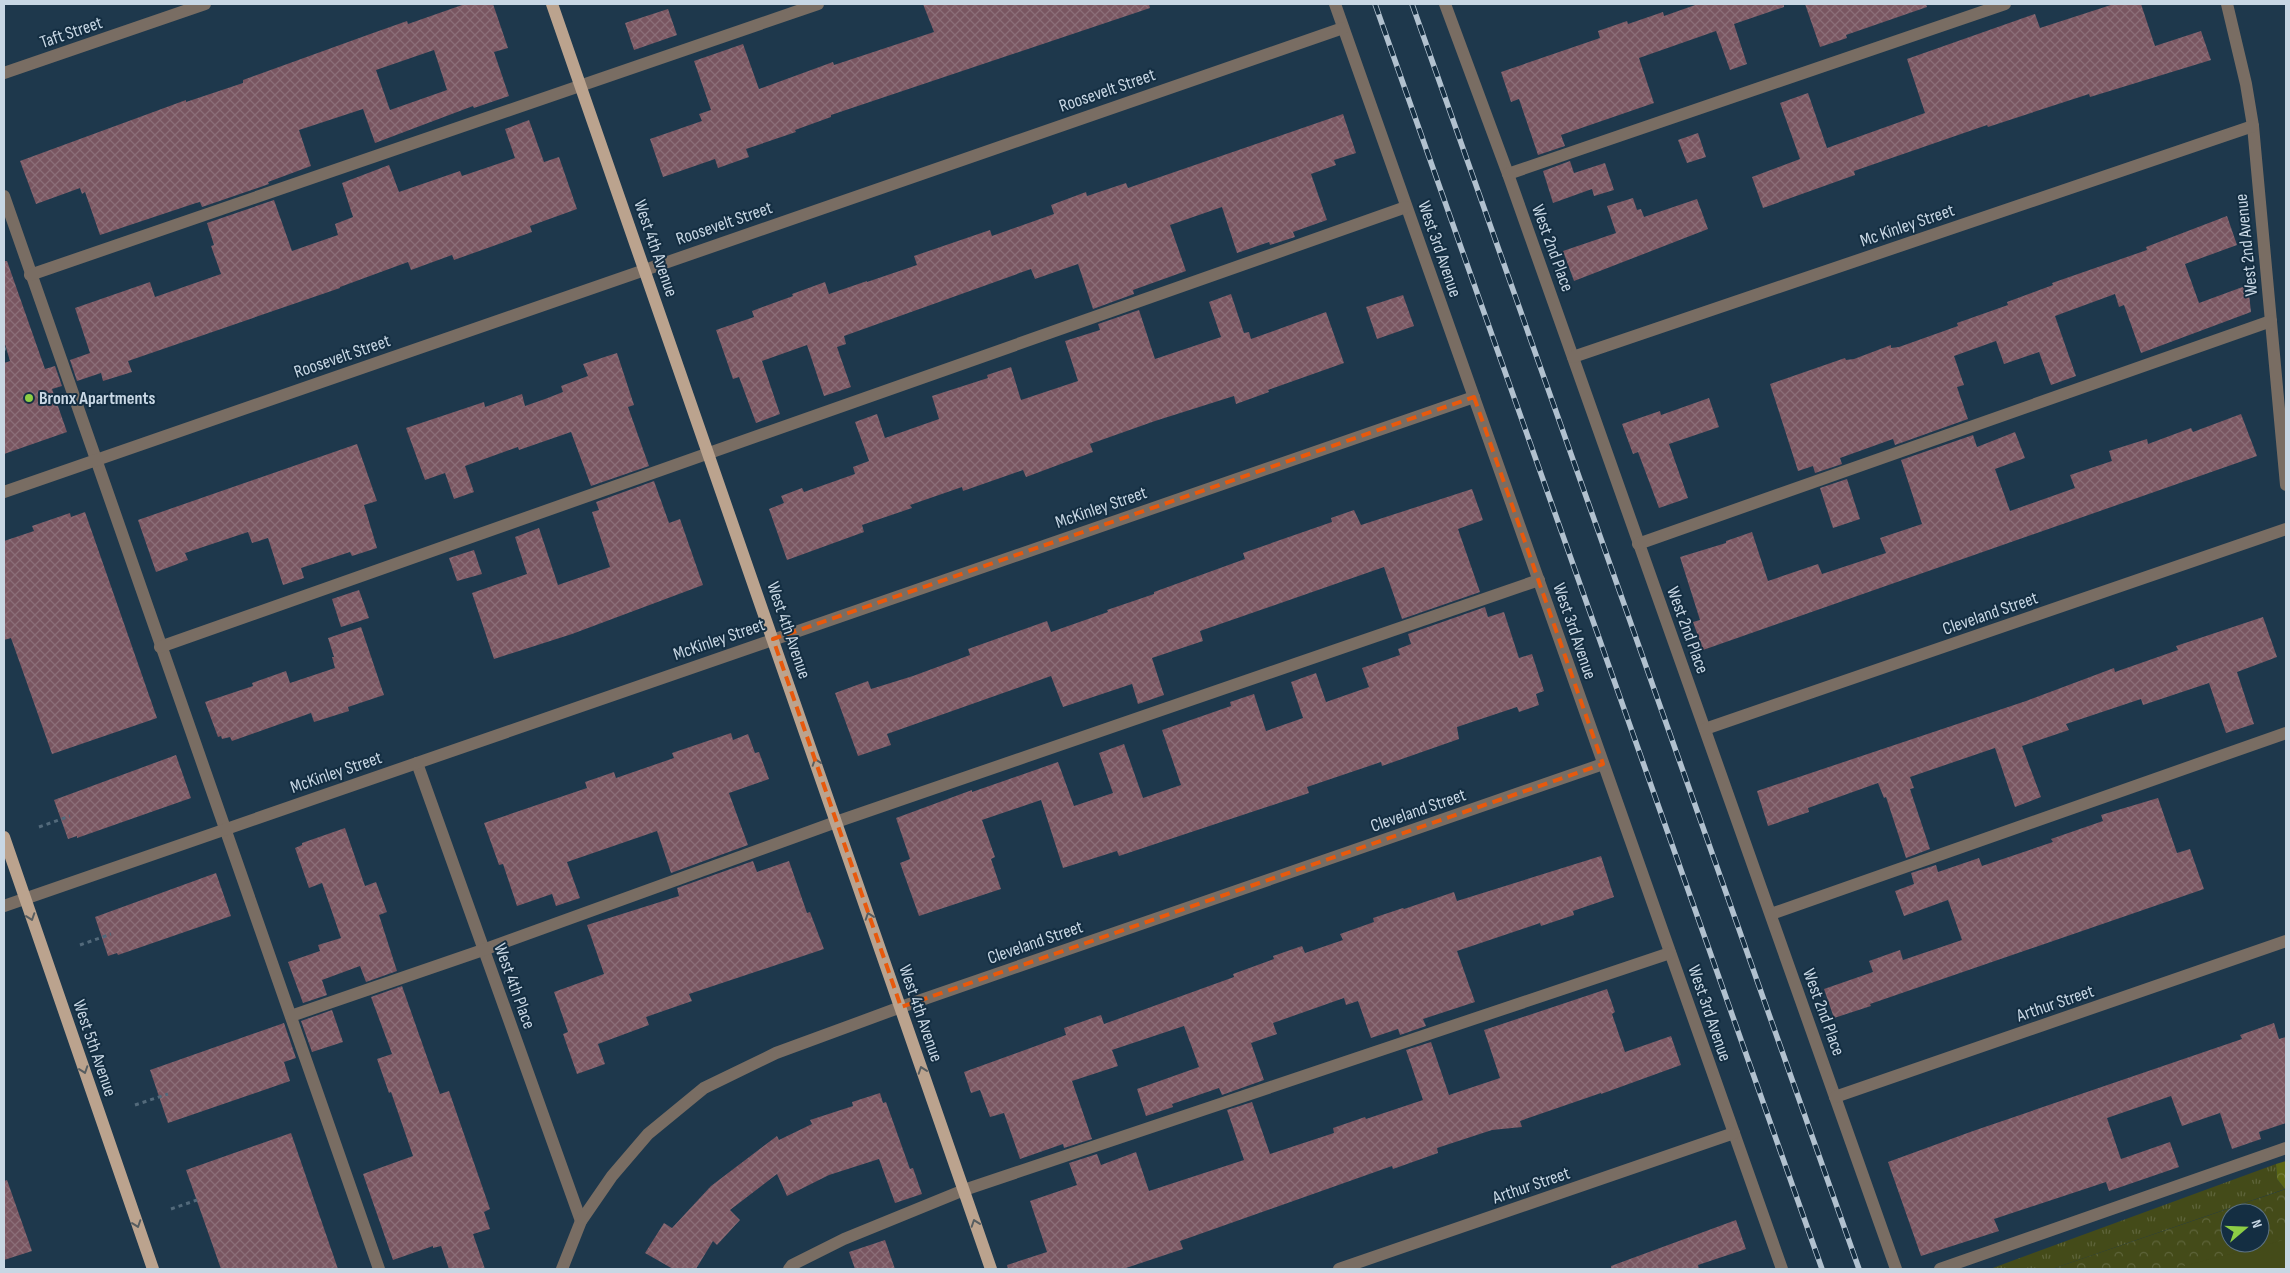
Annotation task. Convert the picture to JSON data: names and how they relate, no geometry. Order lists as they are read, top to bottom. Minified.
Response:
{"streets":{"main road":["West 4th Avenue","West 5th Avenue"],"street":["Taft Street","Roosevelt Street","Mc Kinley Street","West 2nd Avenue","West 2nd Place","West 3rd Avenue","McKinley Street","Cleveland Street","West 4th Place","Arthur Street"]},"crossings":[["Roosevelt Street","West 4th Avenue"],["Roosevelt Street","West 3rd Avenue"],["Mc Kinley Street","West 2nd Avenue"],["Mc Kinley Street","West 2nd Place"],["West 4th Avenue","McKinley Street"],["West 4th Avenue","Cleveland Street"],["West 2nd Place","Cleveland Street"],["West 2nd Place","Arthur Street"],["West 3rd Avenue","McKinley Street"],["West 3rd Avenue","Cleveland Street"],["West 3rd Avenue","Arthur Street"],["McKinley Street","West 4th Place"],["McKinley Street","West 5th Avenue"],["Cleveland Street","West 4th Place"]],"one_way":["West 4th Avenue","West 5th Avenue"],"places":["Bronx Apartments"],"north":"right"}
